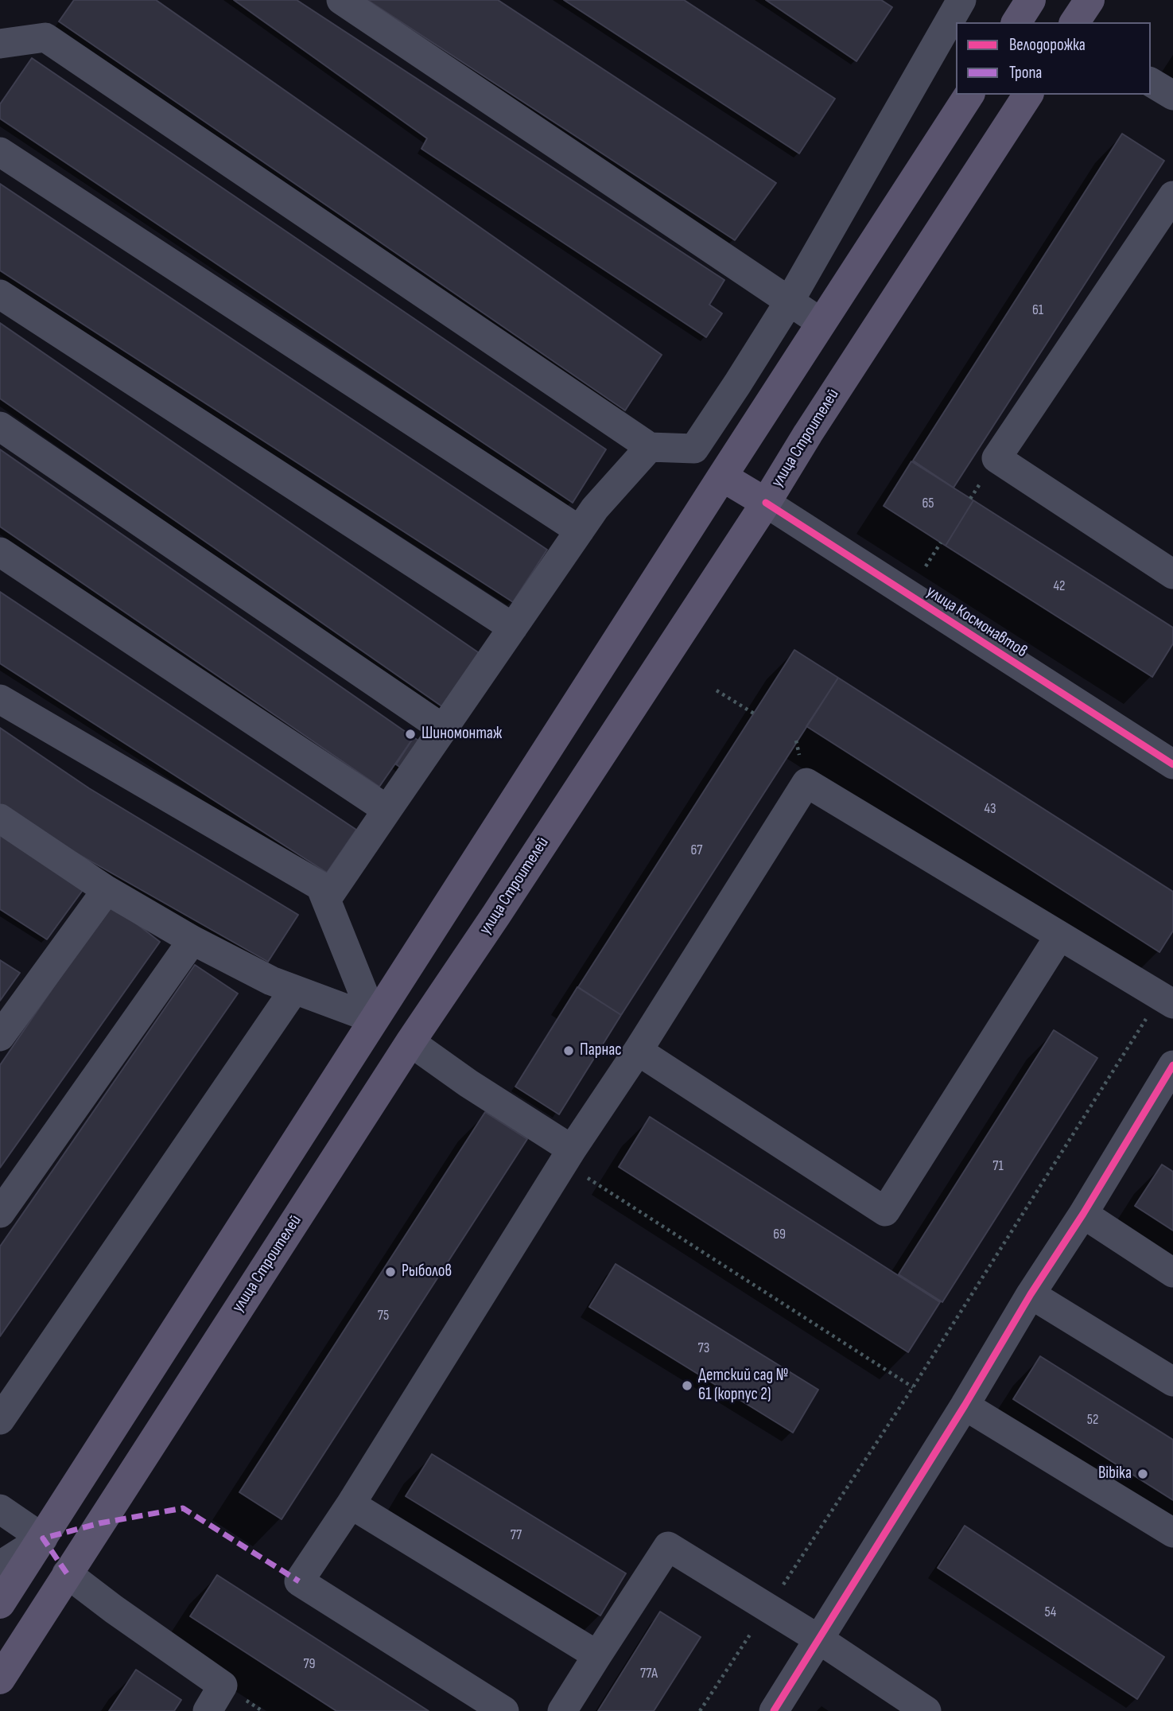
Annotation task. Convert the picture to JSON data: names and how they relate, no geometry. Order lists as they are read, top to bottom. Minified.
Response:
{"streets":{"main road":["улица Строителей"],"street":["улица Космонавтов"]},"crossings":[["улица Строителей","улица Космонавтов"]],"places":["Шиномонтаж","Парнас","Рыболов","Детский сад № 61 (корпус 2)","Bibika"],"house_numbers":["61","65","42","43","67","71","69","75","73","52","77","54","79","77А"],"legend":["Велодорожка","Тропа"]}
